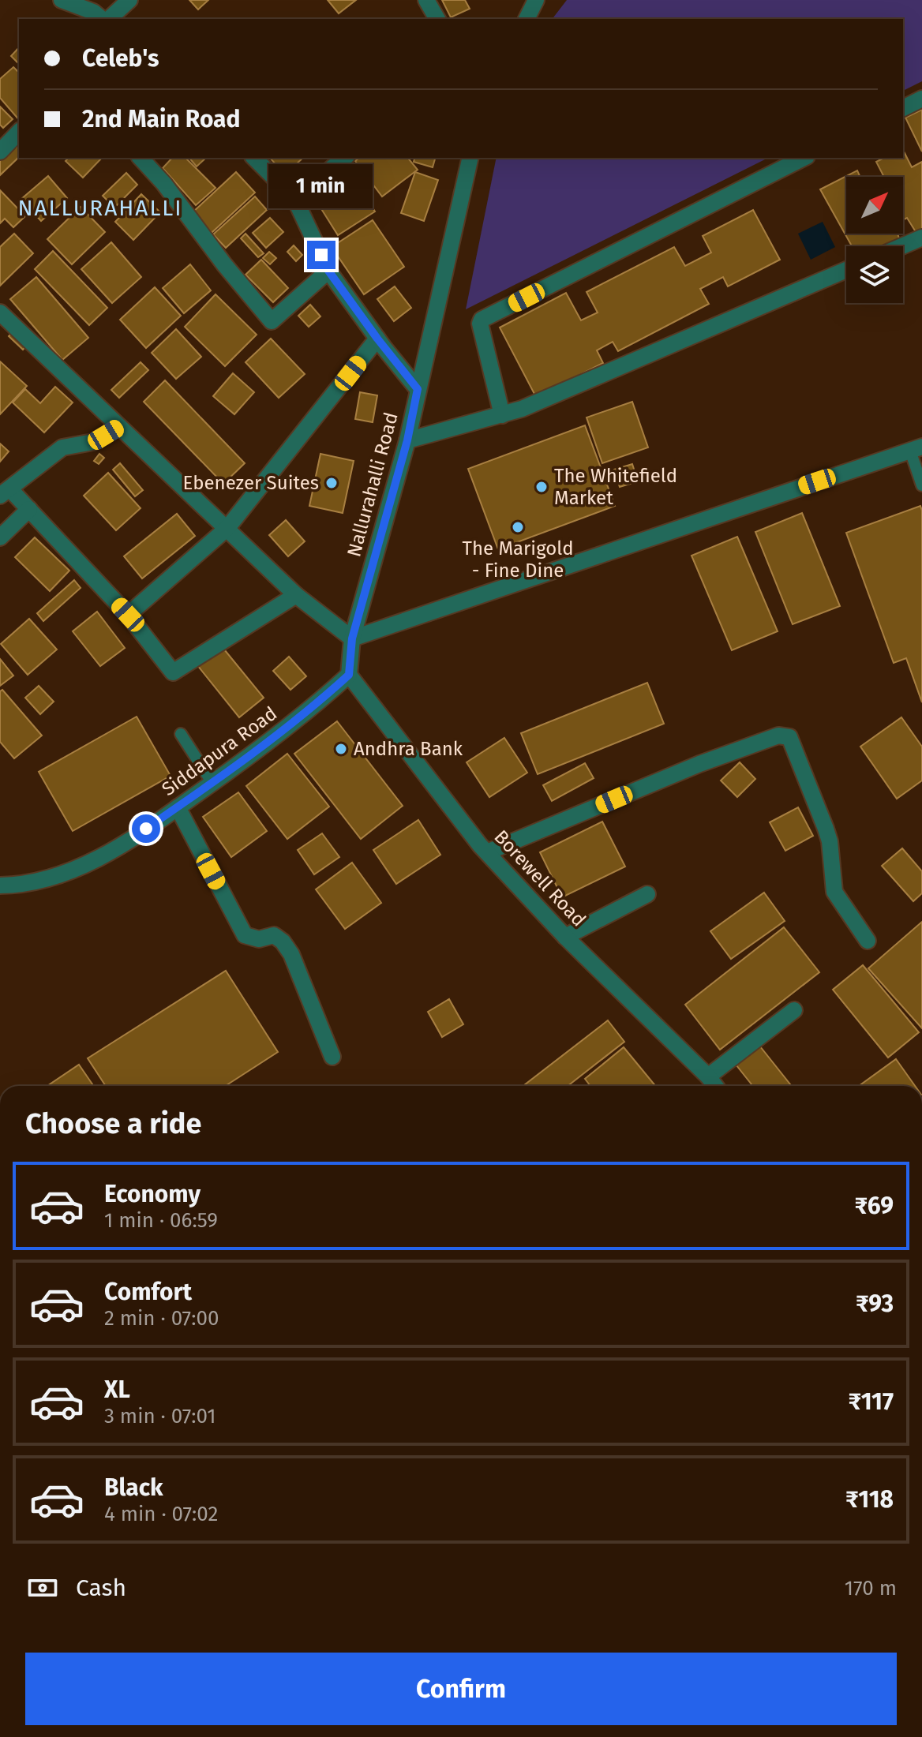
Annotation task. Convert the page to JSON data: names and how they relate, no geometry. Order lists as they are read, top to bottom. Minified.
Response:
{"streets":{"street":["Nallurahalli Road","Siddapura Road","Borewell Road"]},"crossings":[["Nallurahalli Road","Siddapura Road"],["Nallurahalli Road","Borewell Road"],["Siddapura Road","Borewell Road"]],"districts":["NALLURAHALLI"],"places":["Ebenezer Suites","The Whitefield Market","The Marigold - Fine Dine","Andhra Bank"],"north":"top right","page":{"banner":["Celeb's","2nd Main Road"],"bubble":"1 min","heading":"Choose a ride","list":[{"name":"Economy","note":"1 min · 06:59","value":"₹69"},{"name":"Comfort","note":"2 min · 07:00","value":"₹93"},{"name":"XL","note":"3 min · 07:01","value":"₹117"},{"name":"Black","note":"4 min · 07:02","value":"₹118"}],"pay":["Cash","170 m"],"buttons":"Confirm"}}
